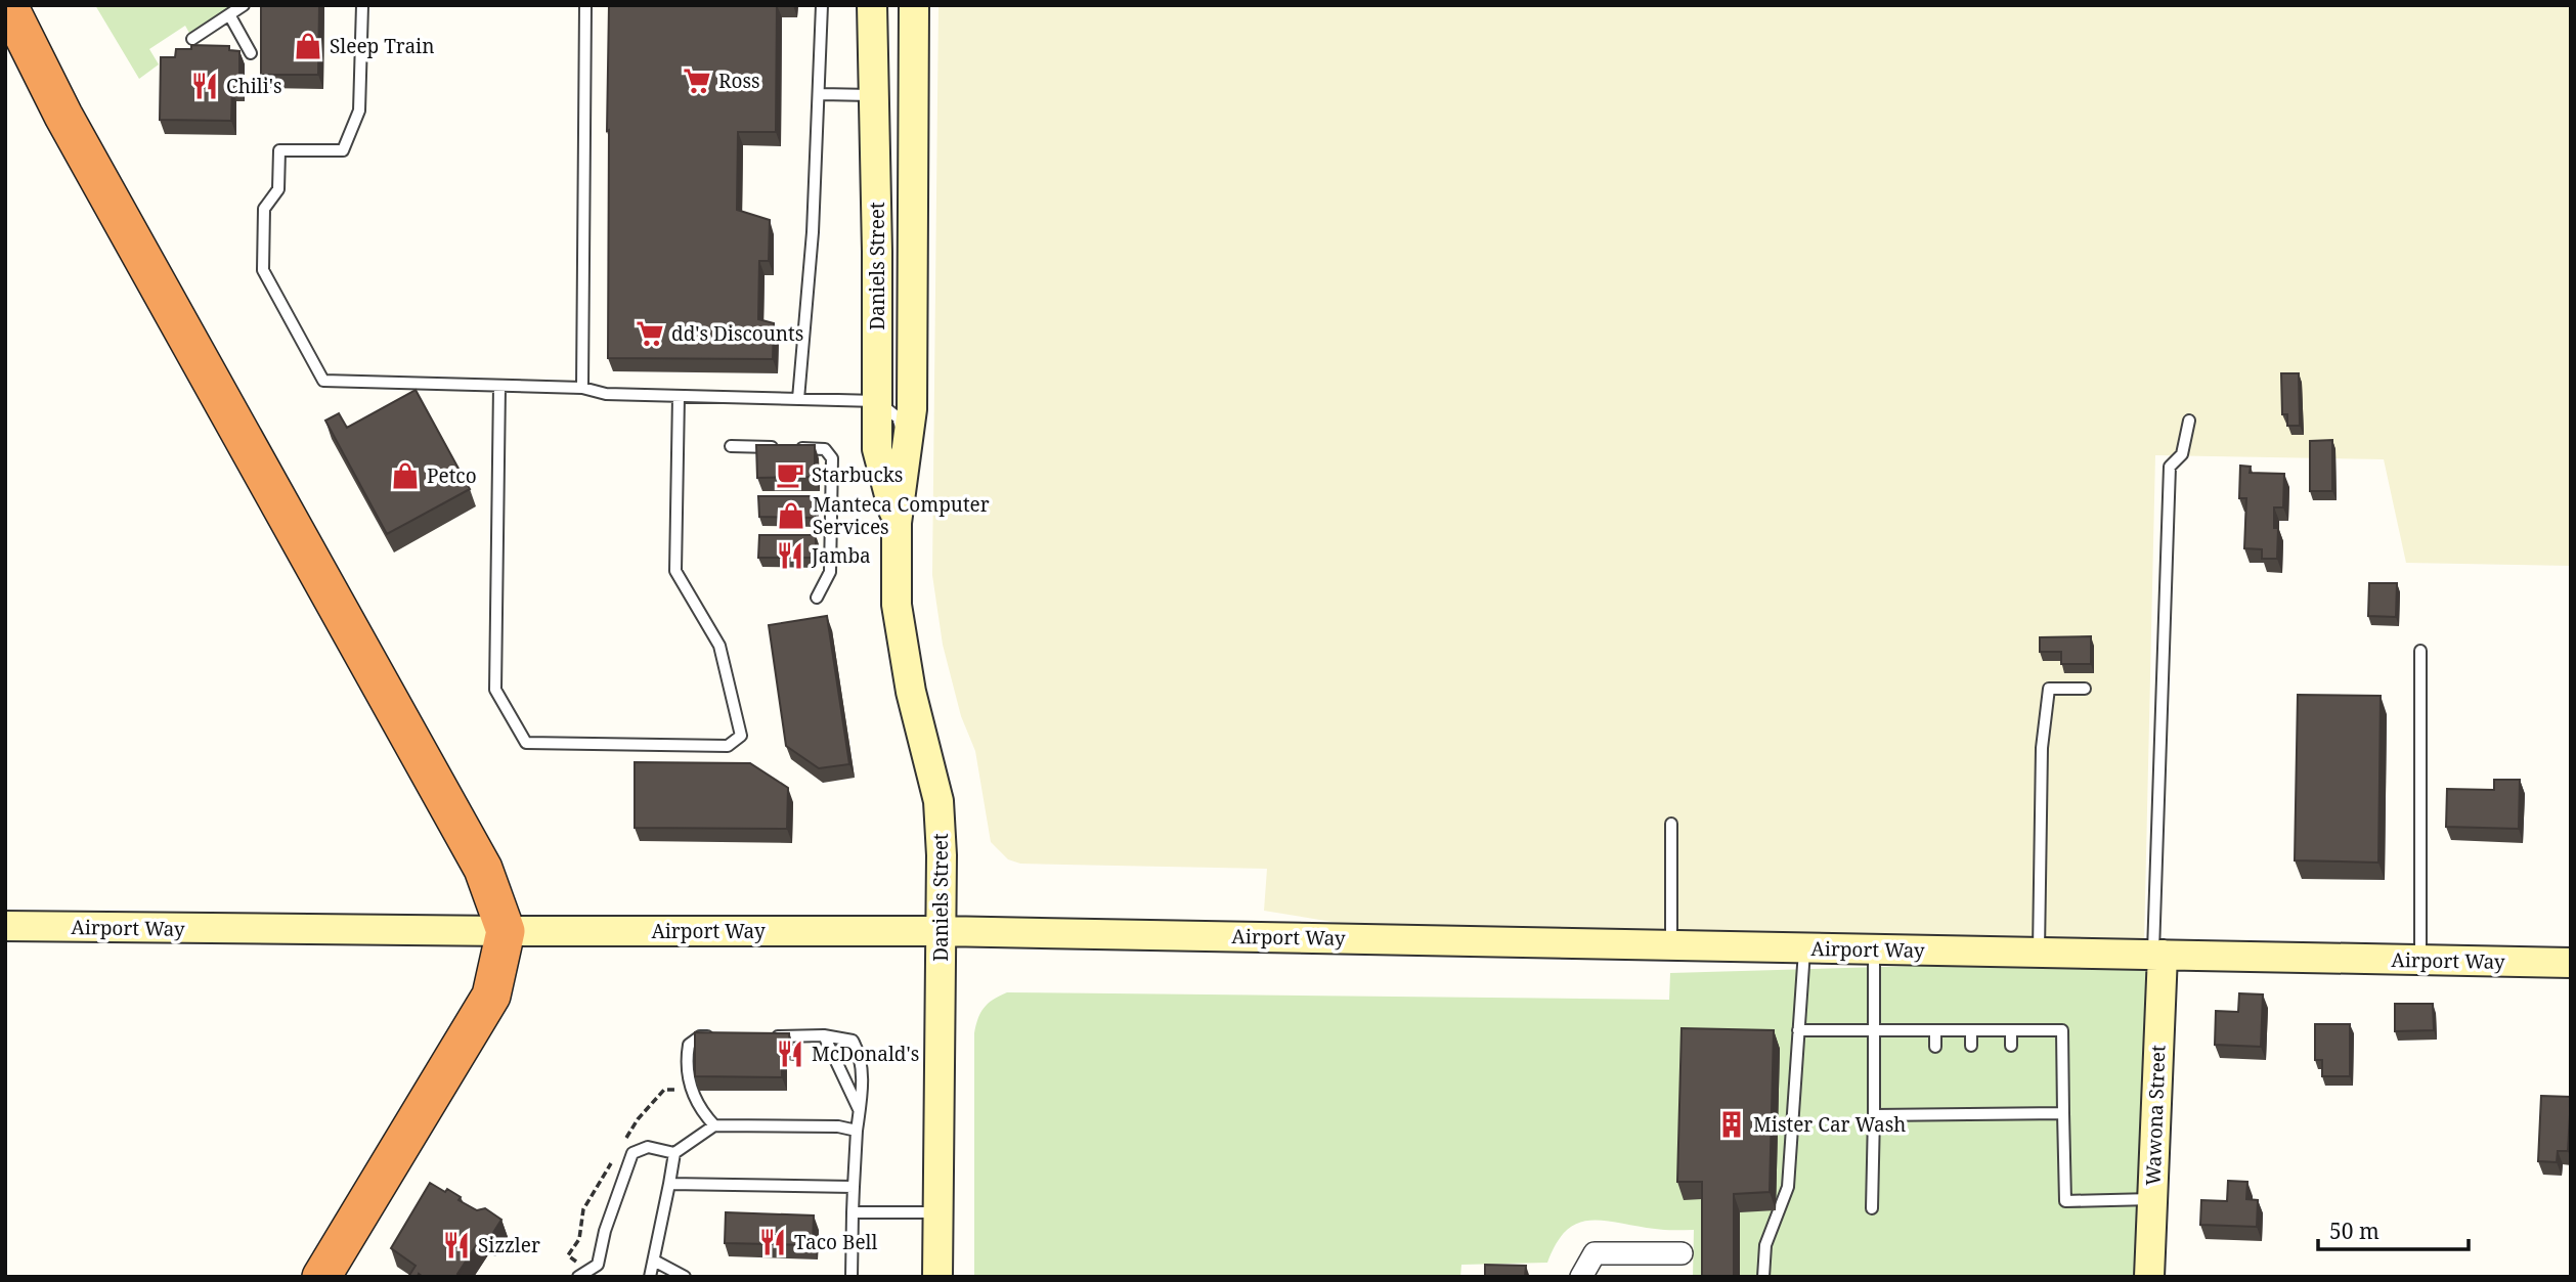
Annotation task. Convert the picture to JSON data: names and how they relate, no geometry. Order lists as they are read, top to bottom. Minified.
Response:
{"streets":{"main road":["Daniels Street","Airport Way","Wawona Street"]},"crossings":[["Daniels Street","Airport Way"],["Airport Way","Wawona Street"]],"places":{"shop":["Sleep Train","Petco","Manteca Computer Services"],"supermarket":["Ross","dd's Discounts"],"restaurant":["Chili's","Jamba","McDonald's","Taco Bell","Sizzler"],"cafe":["Starbucks"],"building":["Mister Car Wash"]},"scale_bar":"50 m"}
